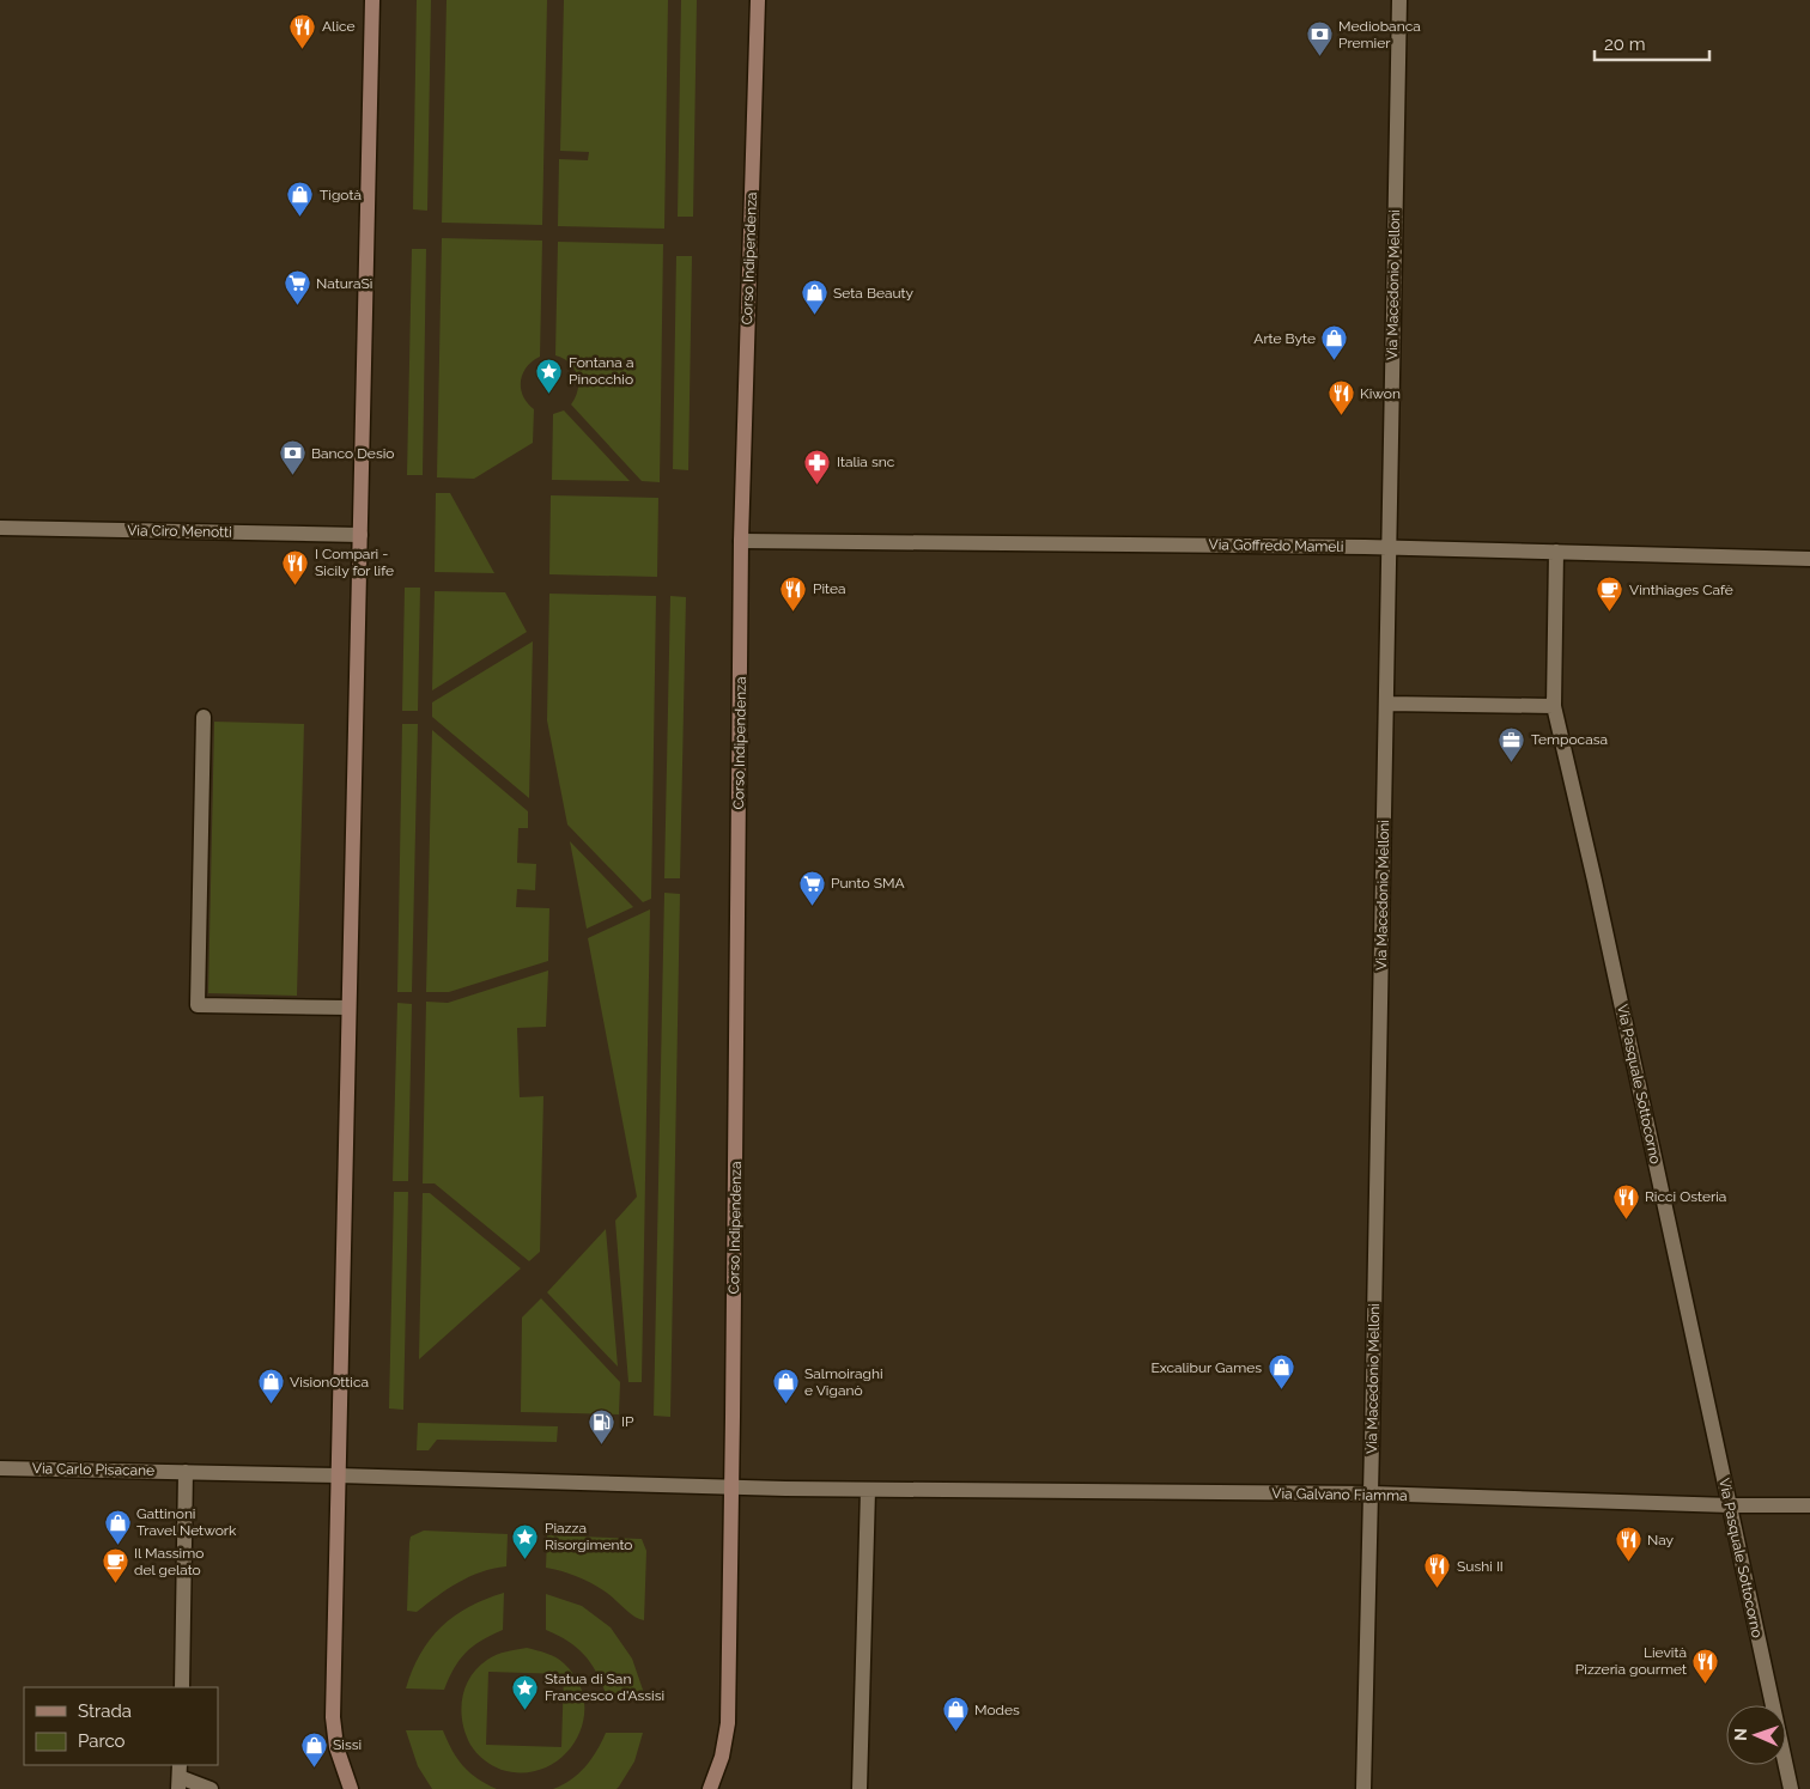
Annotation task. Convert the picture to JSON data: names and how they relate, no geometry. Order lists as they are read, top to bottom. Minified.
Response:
{"streets":{"street":["Corso Indipendenza","Via Macedonio Melloni","Via Ciro Menotti","Via Goffredo Mameli","Via Pasquale Sottocorno","Via Carlo Pisacane","Via Galvano Fiamma"]},"crossings":[["Corso Indipendenza","Via Goffredo Mameli"],["Via Macedonio Melloni","Via Goffredo Mameli"],["Via Macedonio Melloni","Via Galvano Fiamma"],["Via Goffredo Mameli","Via Pasquale Sottocorno"],["Via Pasquale Sottocorno","Via Galvano Fiamma"]],"places":{"restaurant":["Alice","Kiwon","I Compari - Sicily for life","Pitea","Ricci Osteria","Nay","Sushi II","Lievità Pizzeria gourmet"],"bank":["Mediobanca Premier","Banco Desio"],"shop":["Tigotà","Seta Beauty","Arte Byte","Excalibur Games","VisionOttica","Salmoiraghi e Viganò","Gattinoni Travel Network","Modes","Sissi"],"supermarket":["NaturaSì","Punto SMA"],"place":["Fontana a Pinocchio","Piazza Risorgimento","Statua di San Francesco d'Assisi"],"pharmacy":["Italia snc"],"cafe":["Vinthiages Cafè","Il Massimo del gelato"],"office":["Tempocasa"],"fuel station":["IP"]},"legend":["Strada","Parco"],"scale_bar":"20 m","north":"left"}
